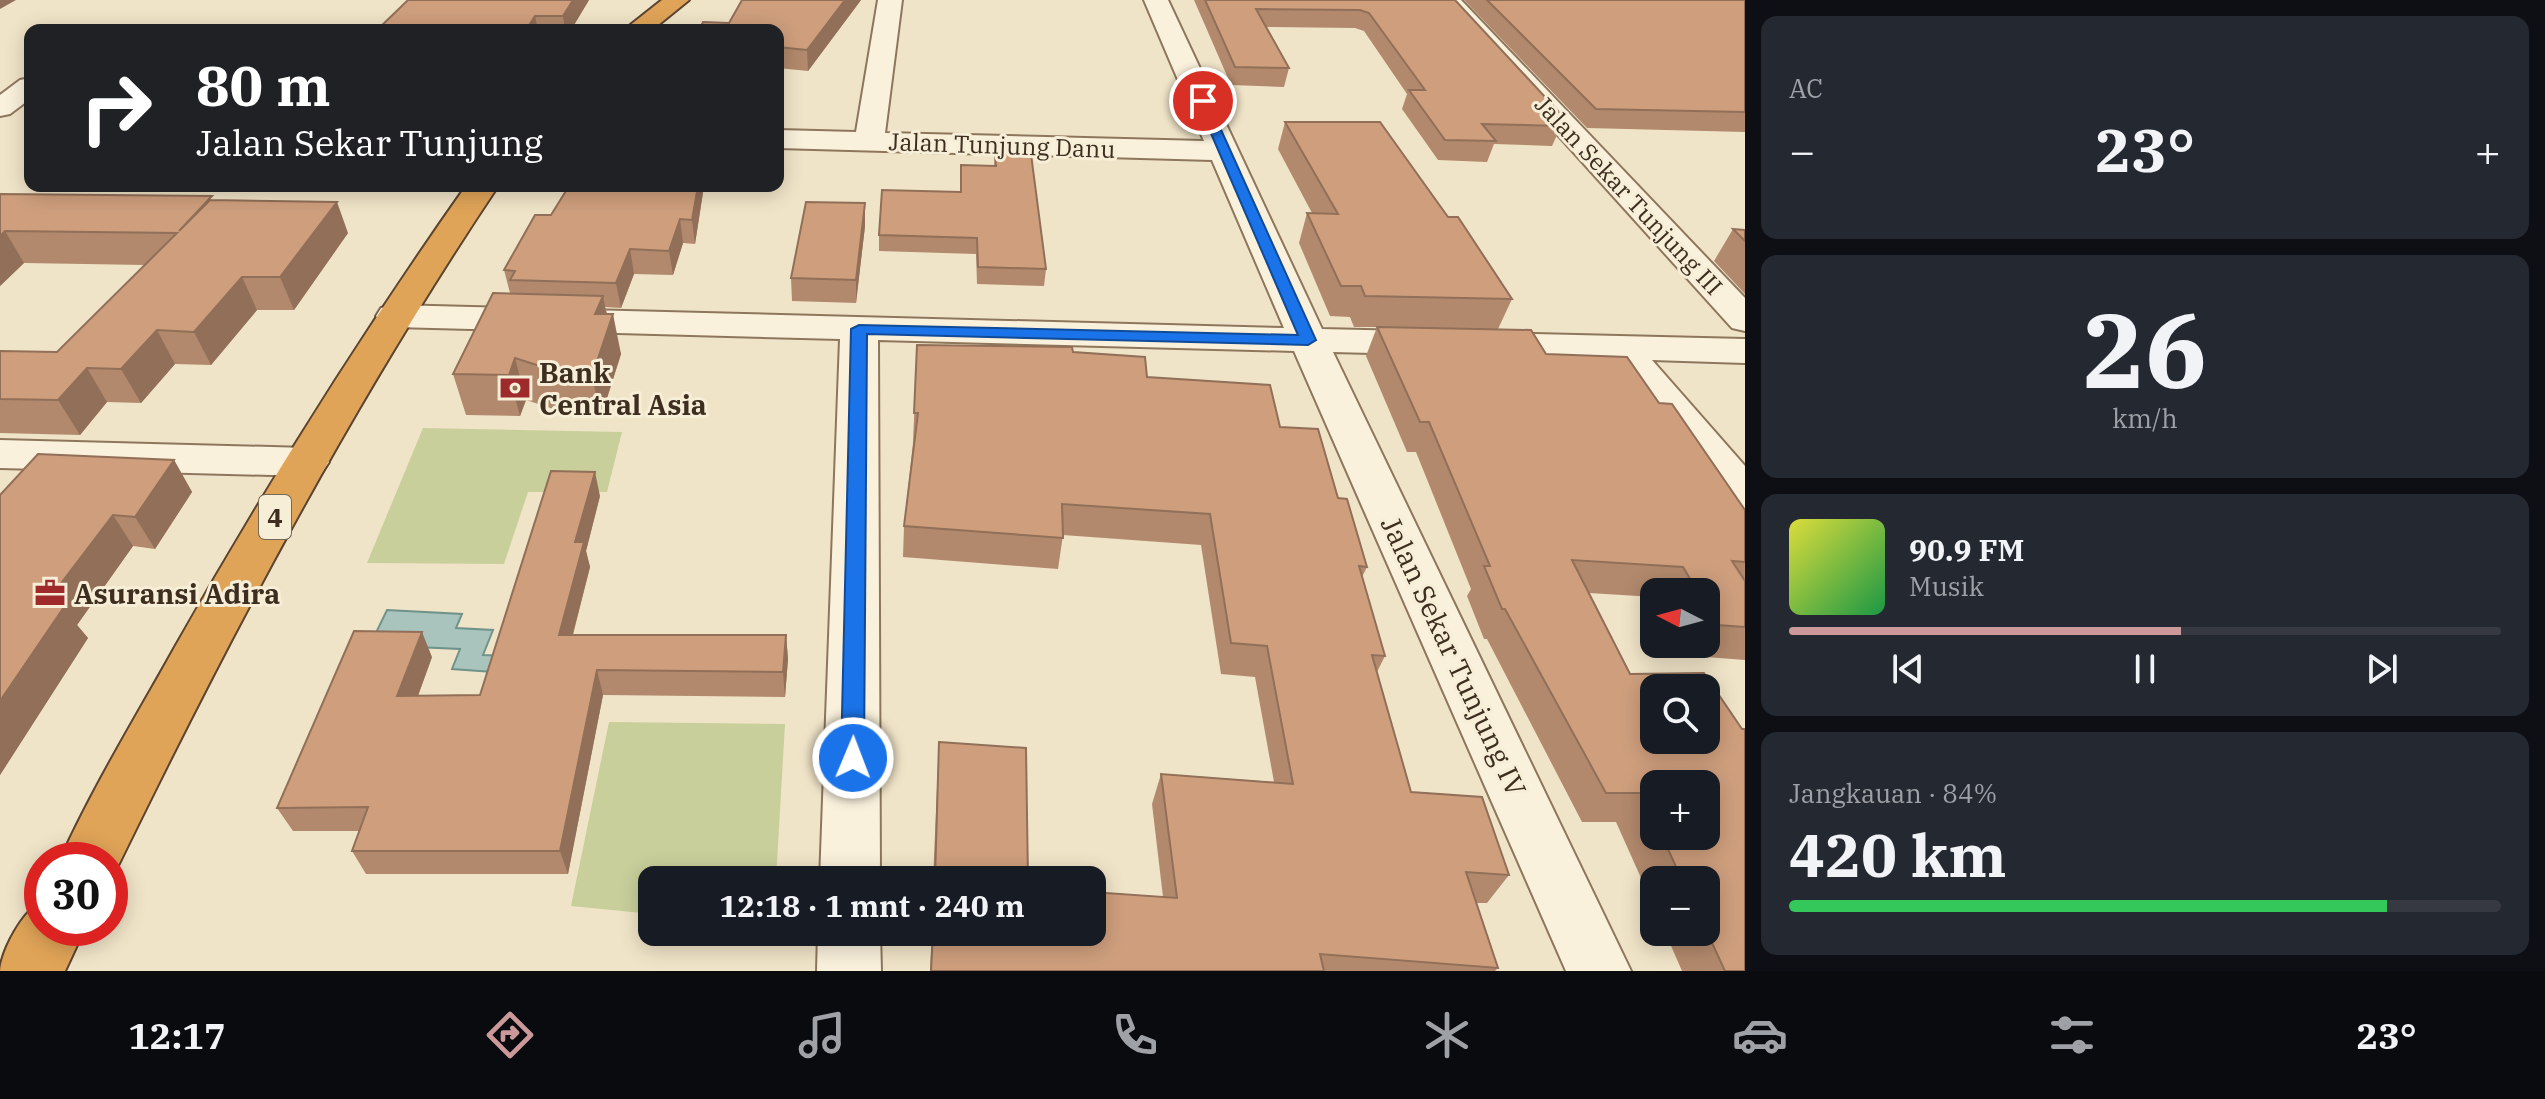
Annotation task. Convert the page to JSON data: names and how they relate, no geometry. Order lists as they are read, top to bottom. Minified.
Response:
{"streets":{"highway":["4"],"street":["Jalan Tunjung Danu","Jalan Sekar Tunjung III","Jalan Sekar Tunjung IV"]},"crossings":[["Jalan Tunjung Danu","Jalan Sekar Tunjung IV"]],"places":{"bank":["Bank Central Asia"],"office":["Asuransi Adira"]},"north":"left","page":{"tile":["AC",["26","km/h"],["Jangkauan · 84%","420 km"]],"turn":["80 m","Jalan Sekar Tunjung"],"heat":["−","23°","+"],"song":["90.9 FM","Musik"],"map_buttons":["+","−"],"limit":"30","trip":"12:18 · 1 mnt · 240 m","tabs":["12:17","23°"]}}
